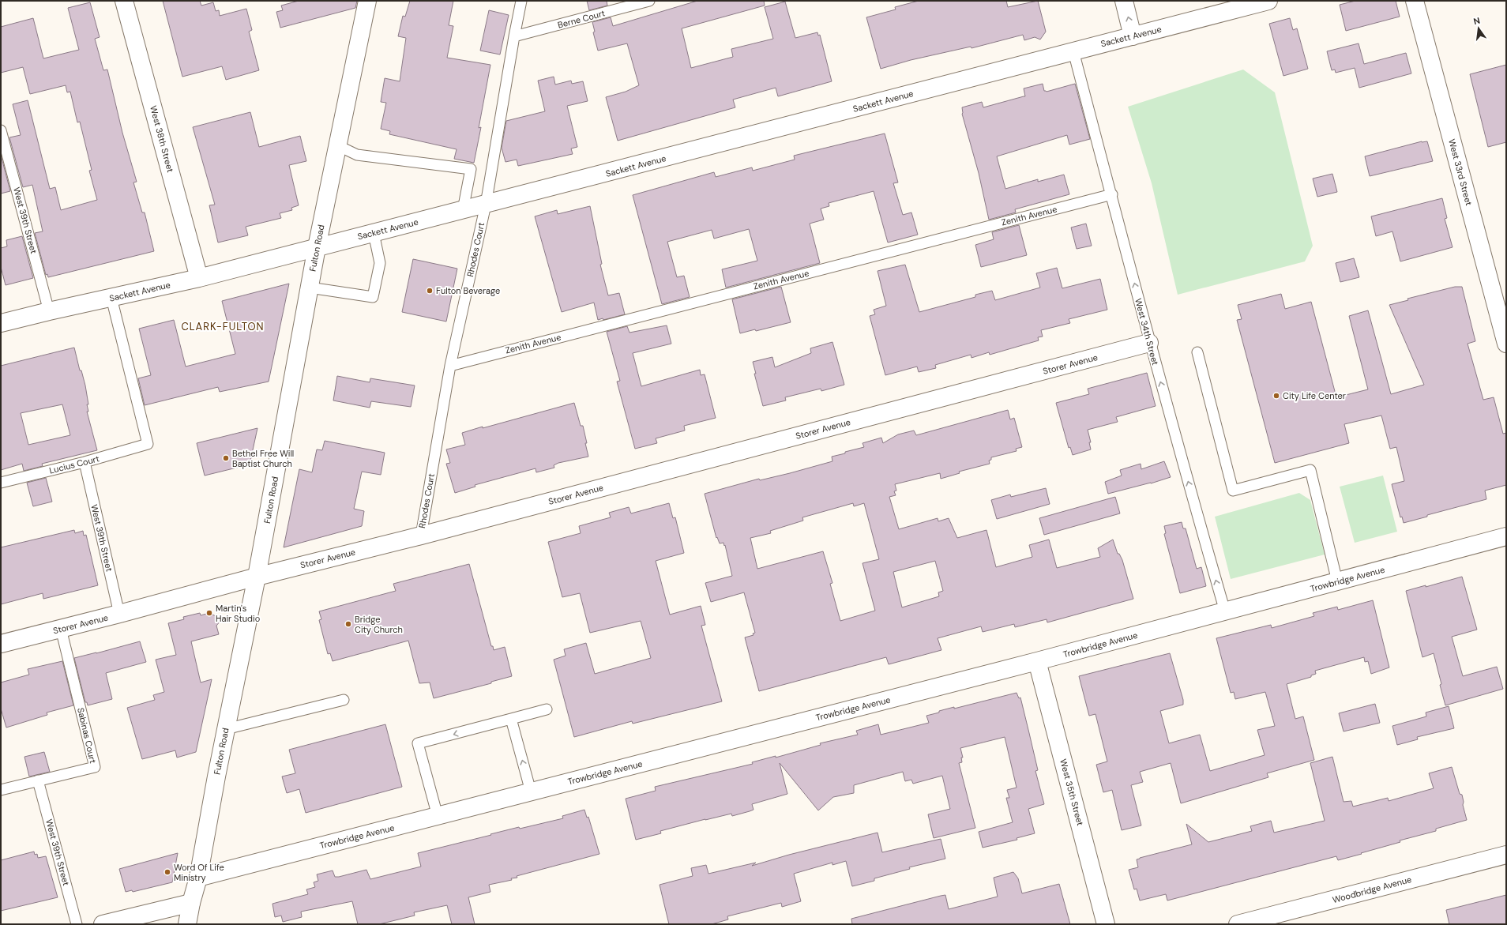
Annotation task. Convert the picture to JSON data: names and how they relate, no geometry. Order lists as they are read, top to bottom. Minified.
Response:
{"streets":{"street":["Sackett Avenue","West 38th Street","West 33rd Street","Fulton Road","Storer Avenue","Trowbridge Avenue","West 35th Street","Woodbridge Avenue"],"lane":["Berne Court","Zenith Avenue","West 39th Street","Rhodes Court","West 34th Street","Lucius Court","Sabinas Court"]},"crossings":[["Berne Court","Rhodes Court"],["Sackett Avenue","West 38th Street"],["Sackett Avenue","West 39th Street"],["Sackett Avenue","Fulton Road"],["Sackett Avenue","Rhodes Court"],["Sackett Avenue","West 34th Street"],["Sackett Avenue","Lucius Court"],["Zenith Avenue","Rhodes Court"],["Zenith Avenue","West 34th Street"],["West 39th Street","Storer Avenue"],["West 39th Street","Lucius Court"],["West 39th Street","Sabinas Court"],["Fulton Road","Storer Avenue"],["Fulton Road","Trowbridge Avenue"],["Rhodes Court","Storer Avenue"],["West 34th Street","Storer Avenue"],["West 34th Street","Trowbridge Avenue"],["Storer Avenue","Sabinas Court"],["Trowbridge Avenue","West 35th Street"]],"one_way":["West 34th Street"],"districts":["CLARK-FULTON"],"places":["Fulton Beverage","City Life Center","Bethel Free Will Baptist Church","Martin's Hair Studio","Bridge City Church","Word Of Life Ministry"],"north":"top"}
